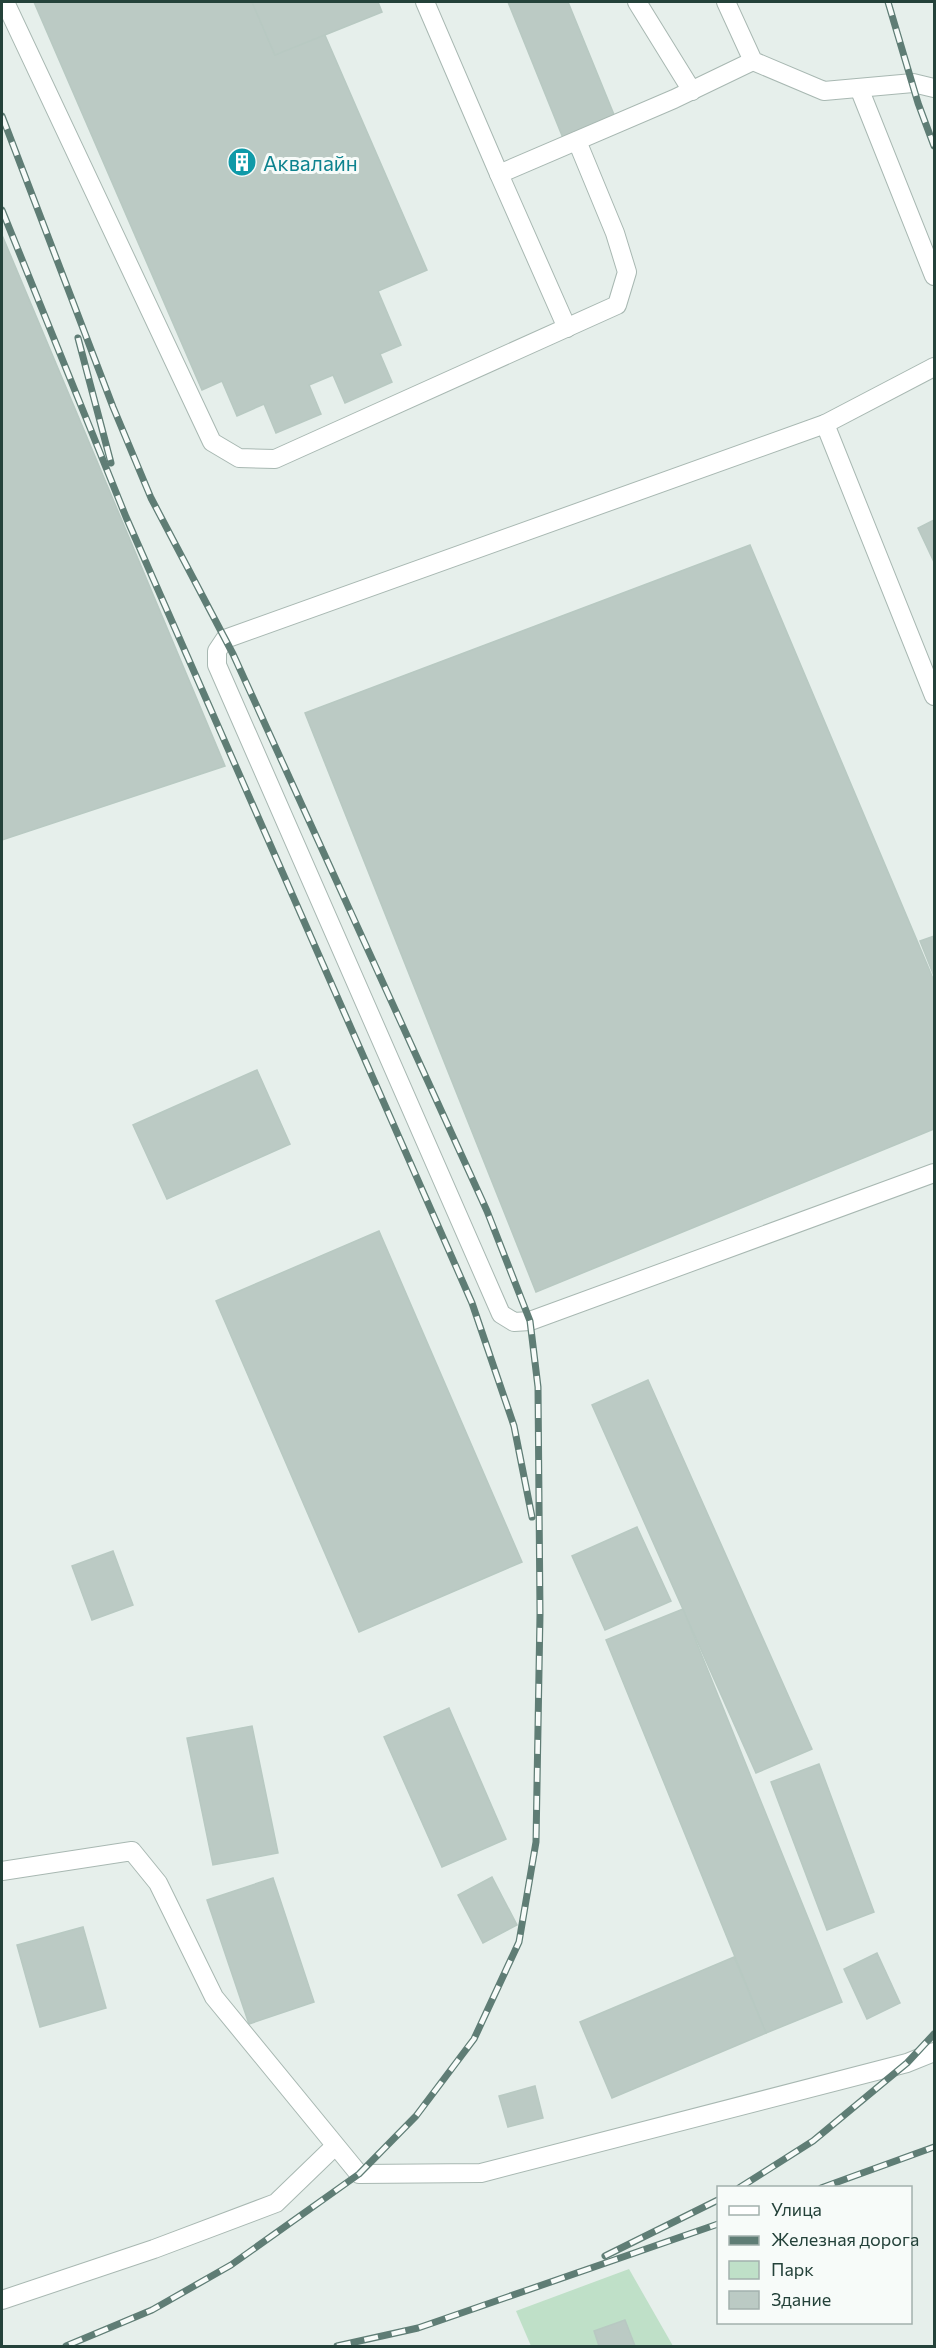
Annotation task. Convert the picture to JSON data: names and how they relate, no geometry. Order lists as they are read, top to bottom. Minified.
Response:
{"places":{"building":["Аквалайн"]},"legend":["Улица","Железная дорога","Парк","Здание"]}
